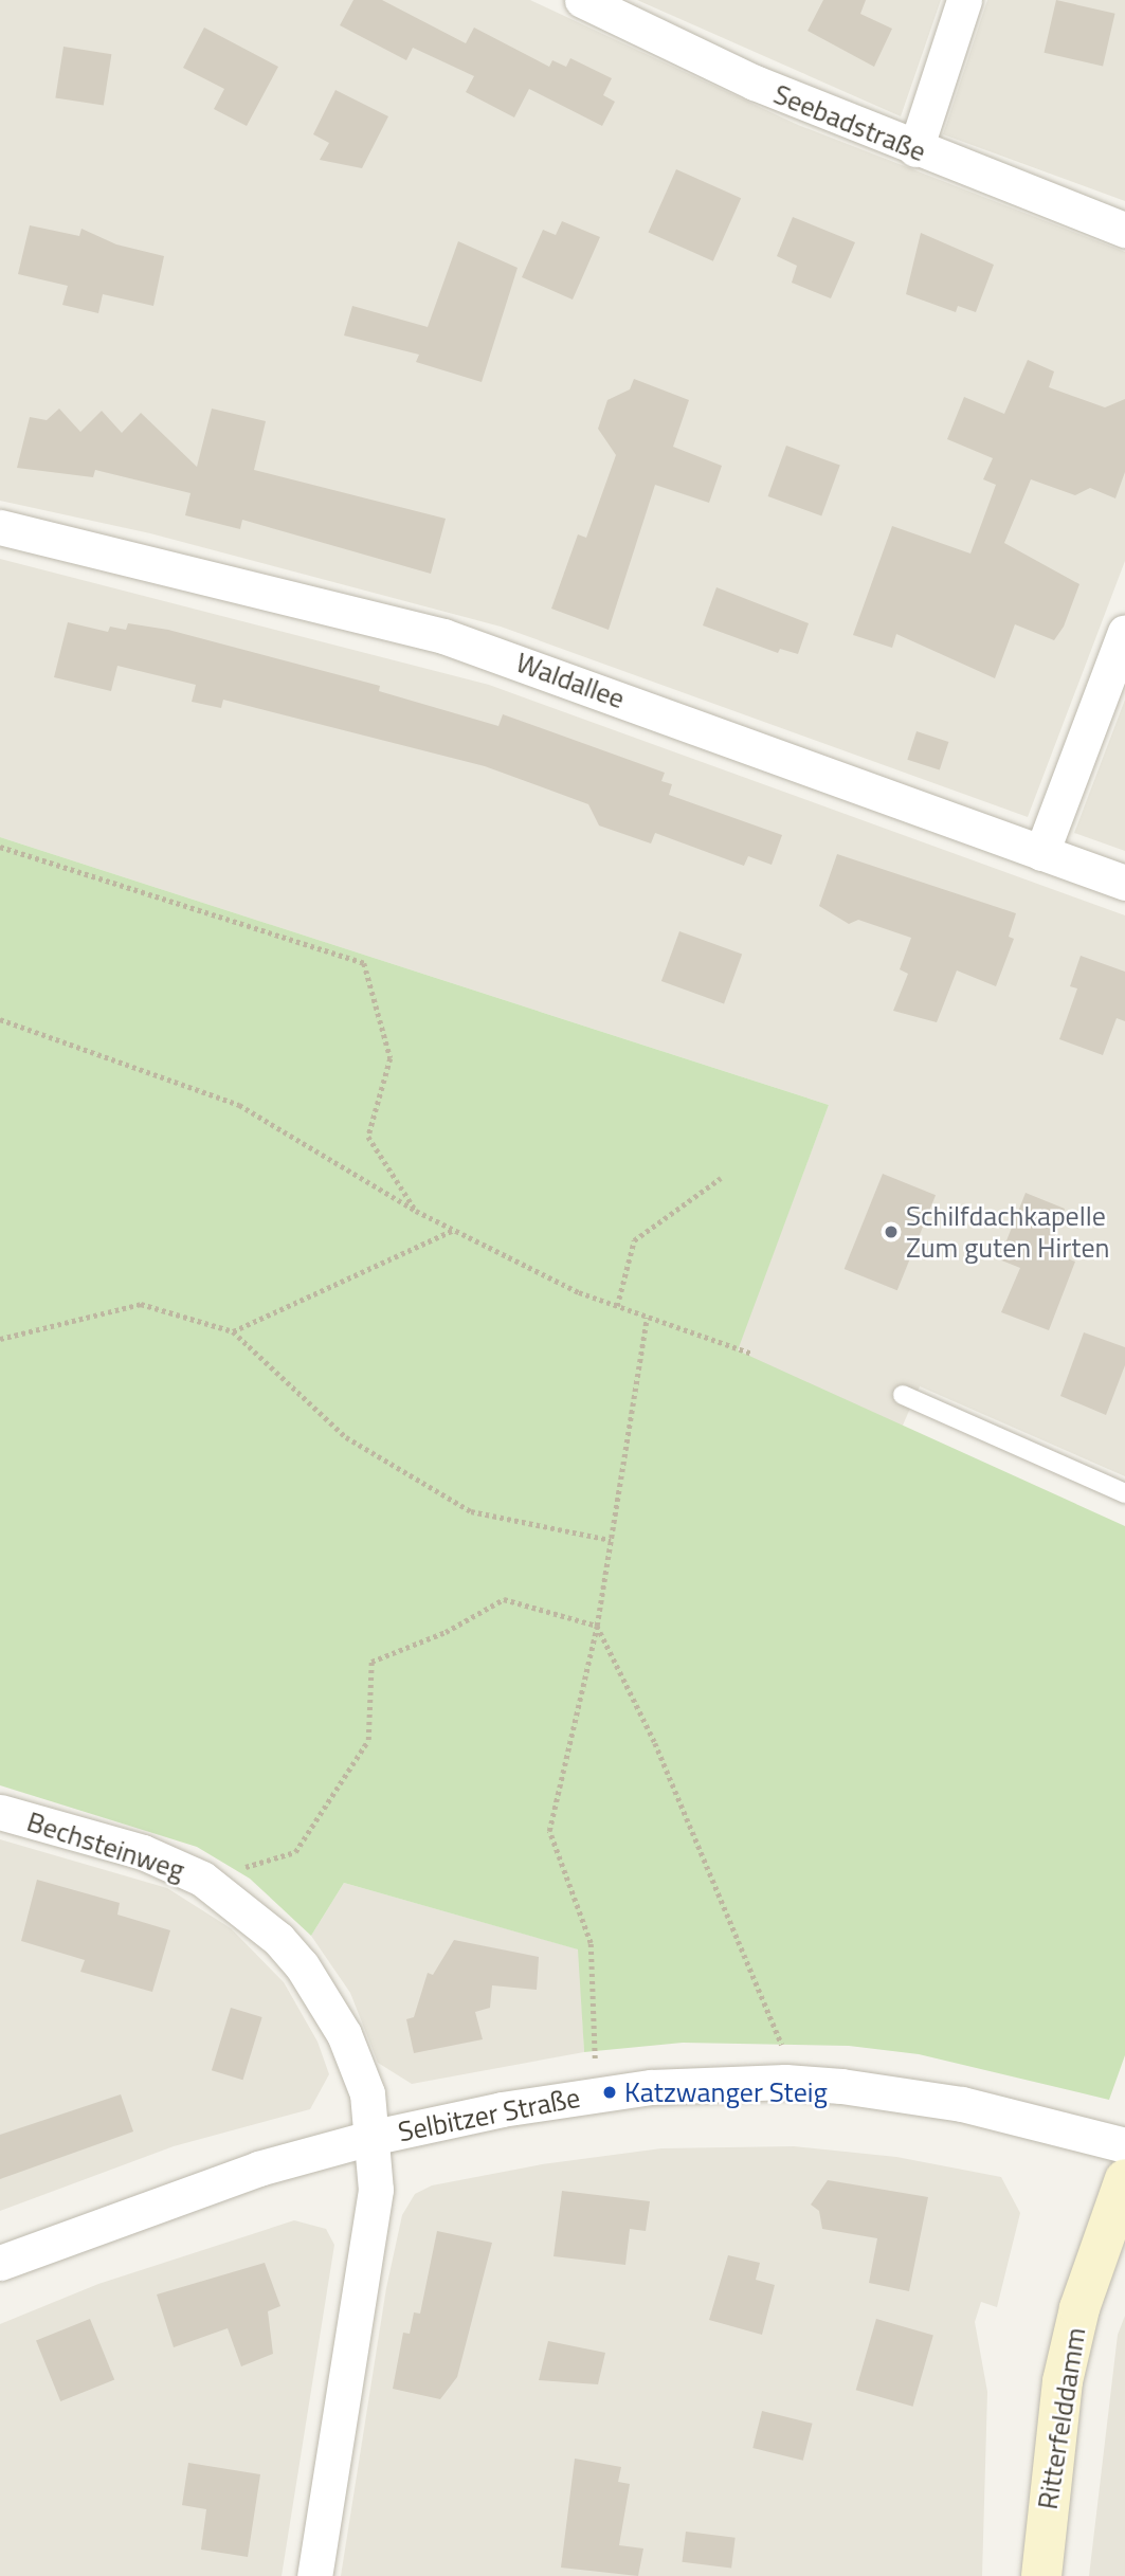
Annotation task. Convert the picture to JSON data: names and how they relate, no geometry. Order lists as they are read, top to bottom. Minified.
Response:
{"streets":{"main road":["Ritterfelddamm"],"street":["Seebadstraße","Waldallee","Bechsteinweg","Selbitzer Straße"]},"crossings":[["Bechsteinweg","Selbitzer Straße"]],"places":["Schilfdachkapelle Zum guten Hirten","Katzwanger Steig"]}
